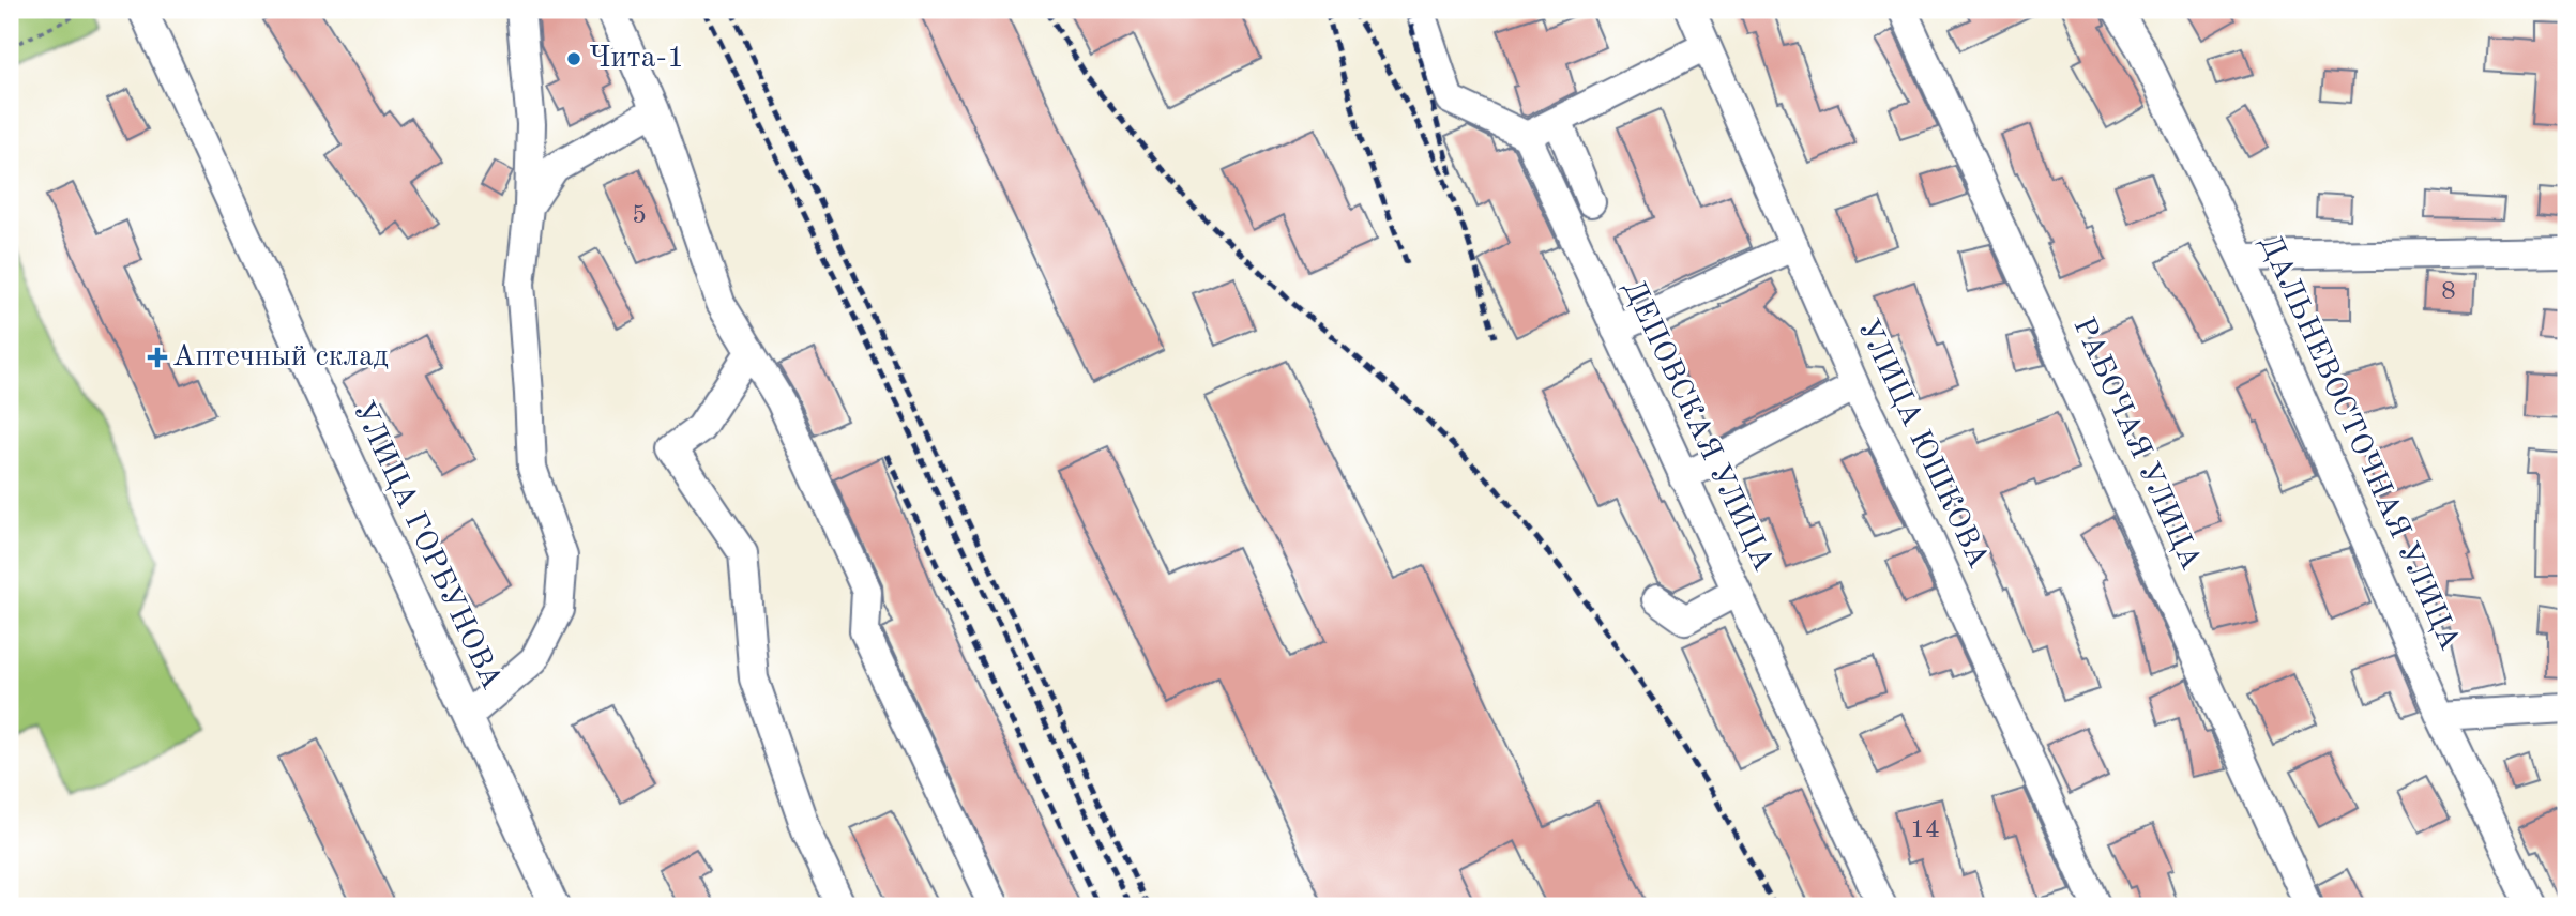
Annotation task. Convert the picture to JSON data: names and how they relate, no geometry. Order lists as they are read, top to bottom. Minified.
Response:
{"streets":{"street":["ДЕПОВСКАЯ УЛИЦА","ДАЛЬНЕВОСТОЧНАЯ УЛИЦА","УЛИЦА ЮШКОВА","РАБОЧАЯ УЛИЦА","УЛИЦА ГОРБУНОВА"]},"places":{"other":["Чита-1"],"health":["Аптечный склад"]},"house_numbers":["5","8","14"]}
